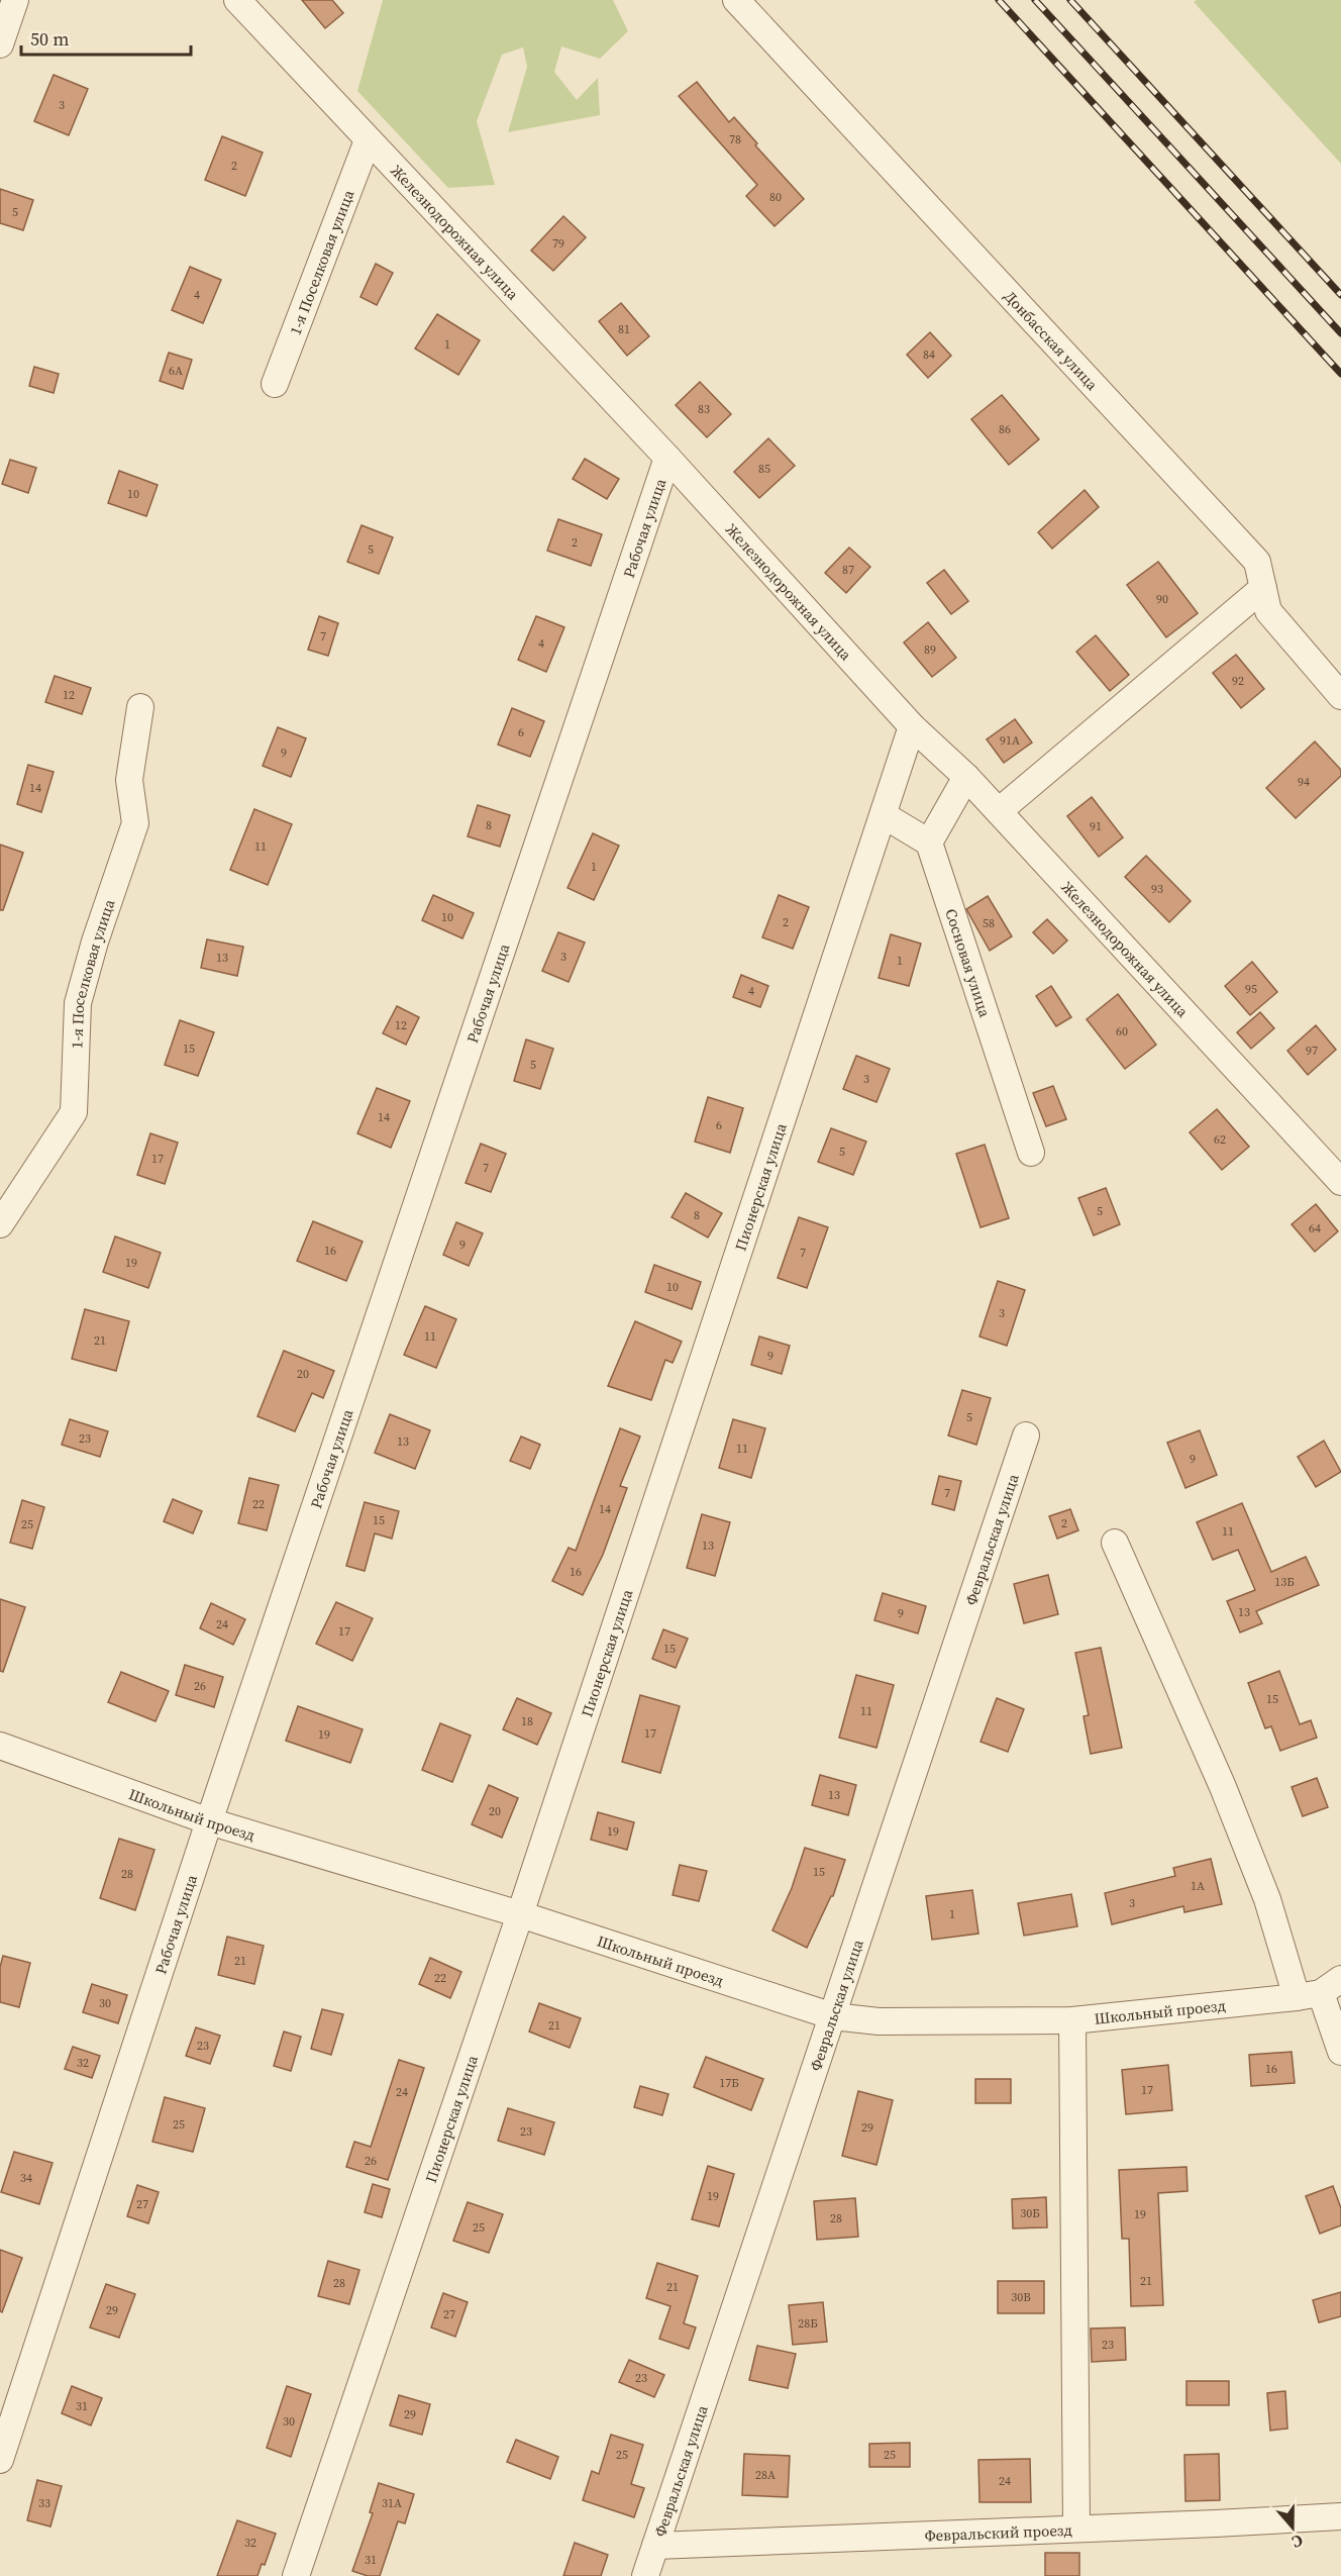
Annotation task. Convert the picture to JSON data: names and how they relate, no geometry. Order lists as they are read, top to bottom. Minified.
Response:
{"streets":{"street":["Железнодорожная улица","1-я Поселковая улица","Донбасская улица","Рабочая улица","Сосновая улица","Пионерская улица","Февральская улица","Школьный проезд","Февральский проезд"]},"crossings":[["Железнодорожная улица","1-я Поселковая улица"],["Железнодорожная улица","Рабочая улица"],["Железнодорожная улица","Пионерская улица"],["Рабочая улица","Школьный проезд"],["Пионерская улица","Школьный проезд"],["Февральская улица","Школьный проезд"],["Февральская улица","Февральский проезд"]],"house_numbers":["3","78","2","80","5","79","4","81","1","84","6А","83","86","85","10","2","5","87","90","7","4","89","92","12","6","91А","9","94","14","8","91","11","1","93","10","2","58","3","13","1","95","4","12","60","15","97","5","3","14","6","62","5","17","7","5","8","64","9","16","7","19","10","3","11","21","9","20","5","23","13","11","9","7","22","14","15","2","25","11","13","16","13Б","13","9","24","17","15","26","15","11","18","17","19","13","20","19","15","28","1А","3","1","21","22","30","21","23","32","16","17Б","17","24","25","29","23","26","34","19","27","30Б","19","28","25","21","28","21","30В","29","27","28Б","23","23","31","29","30","25","25","28А","24","33","31А","32","31"],"scale_bar":"50 m","north":"bottom"}
